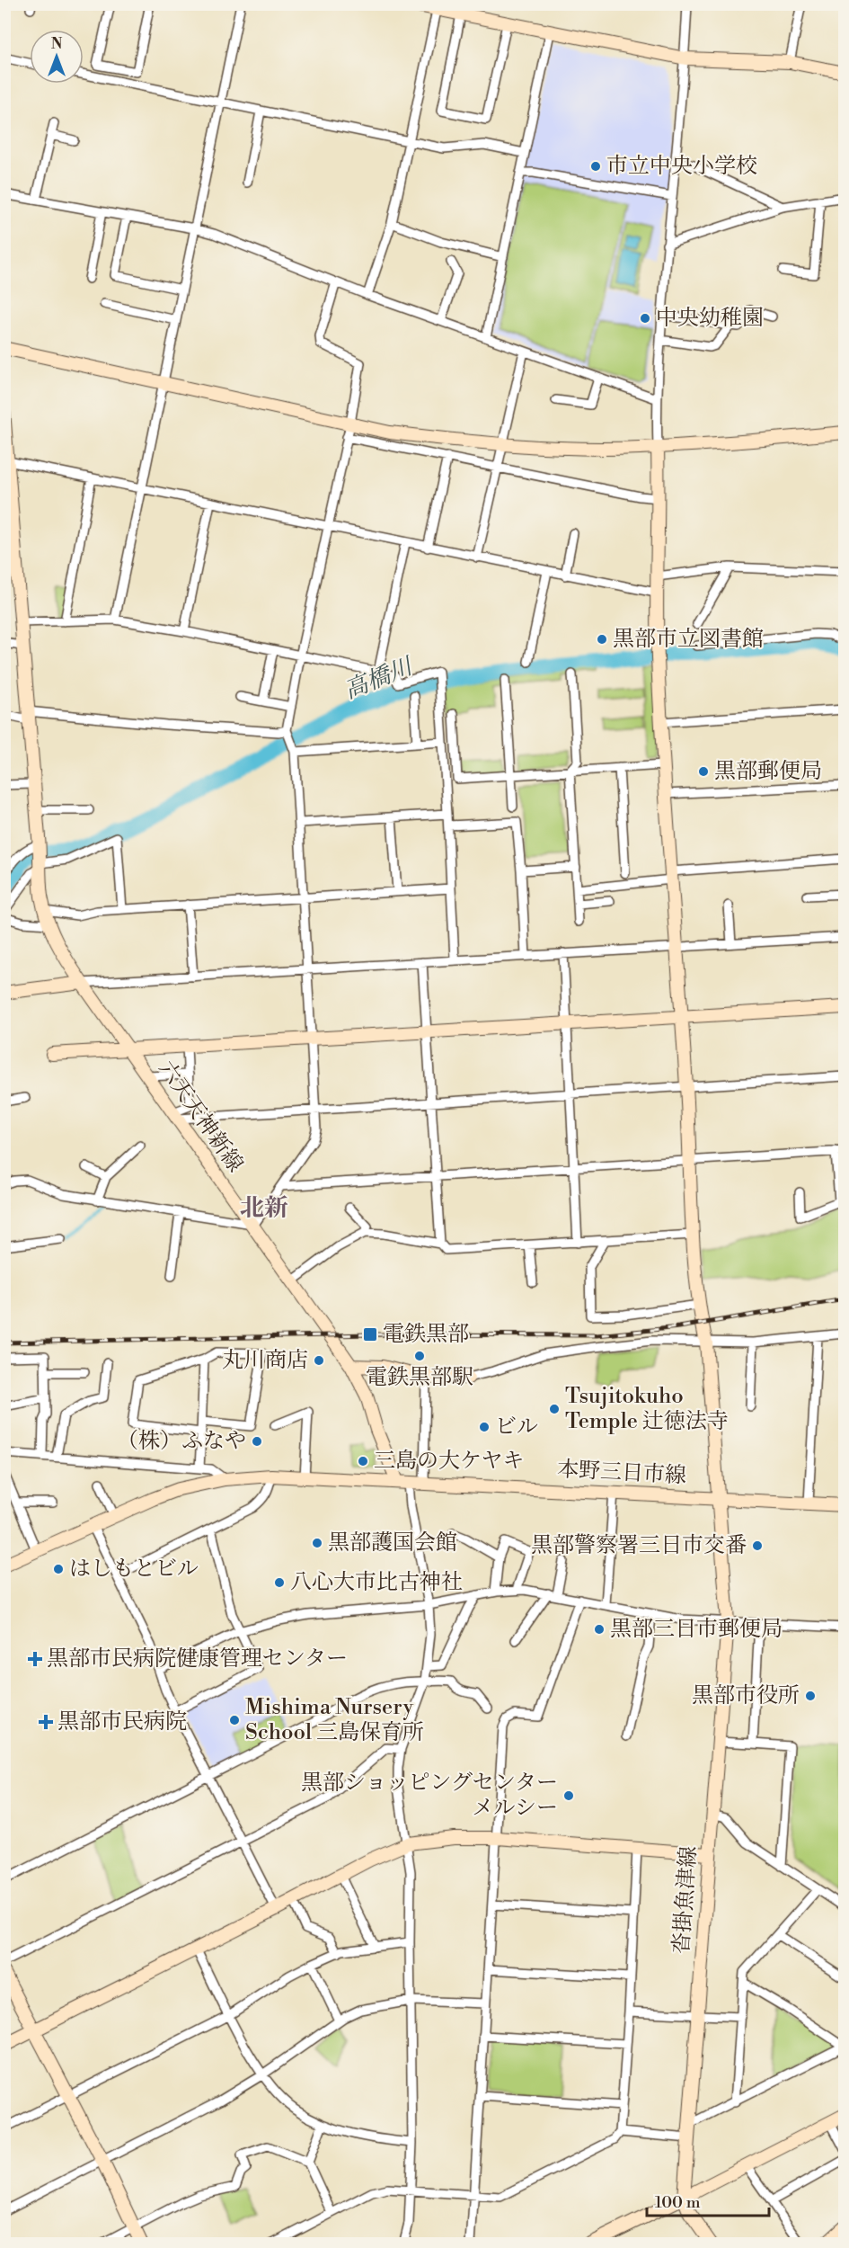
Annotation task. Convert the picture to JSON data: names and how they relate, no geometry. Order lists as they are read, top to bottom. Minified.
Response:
{"streets":{"street":["六天天神新線","本野三日市線","沓掛魚津線"]},"crossings":[["六天天神新線","本野三日市線"],["本野三日市線","沓掛魚津線"]],"districts":["北新"],"water":["高橋川"],"places":{"other":["市立中央小学校","中央幼稚園","黒部市立図書館","黒部郵便局","電鉄黒部駅","丸川商店","Tsujitokuho Temple 辻徳法寺","ビル","（株）ふなや","三島の大ケヤキ","黒部護国会館","黒部警察署三日市交番","はしもとビル","八心大市比古神社","黒部三日市郵便局","黒部市役所","Mishima Nursery School 三島保育所","黒部ショッピングセンター メルシー"],"transit":["電鉄黒部"],"health":["黒部市民病院健康管理センター","黒部市民病院"]},"scale_bar":"100 m","north":"top"}
